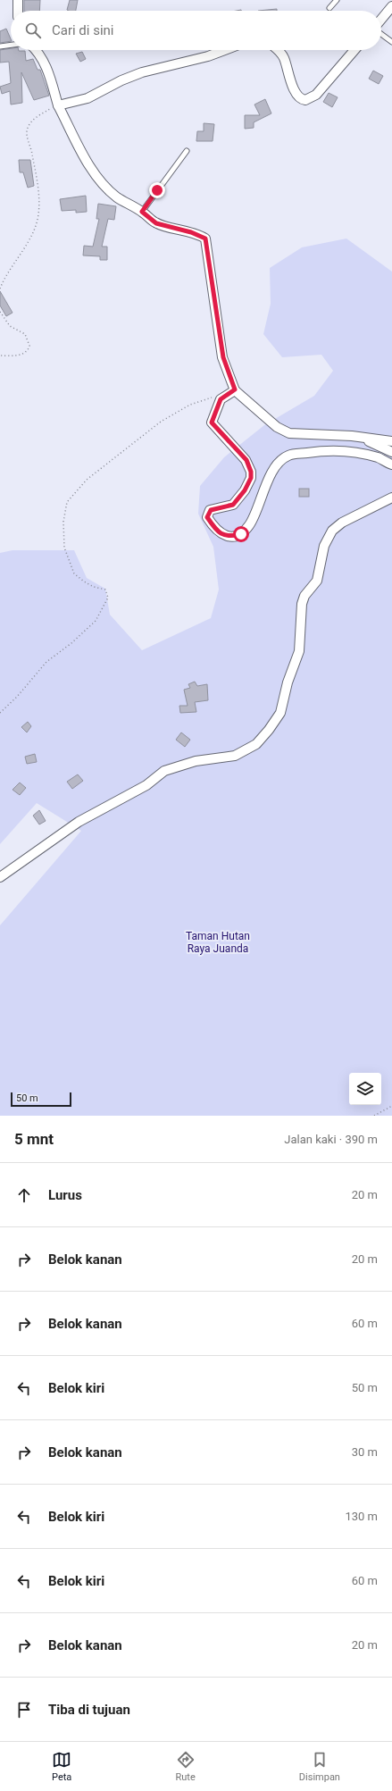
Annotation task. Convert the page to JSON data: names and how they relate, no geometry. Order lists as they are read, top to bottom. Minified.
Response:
{"parks":["Taman Hutan Raya Juanda"],"scale_bar":"50 m","page":{"search":"Cari di sini","scale":"50 m","heading":["5 mnt","Jalan kaki · 390 m"],"list":[["Lurus","20 m"],["Belok kanan","20 m"],["Belok kanan","60 m"],["Belok kiri","50 m"],["Belok kanan","30 m"],["Belok kiri","130 m"],["Belok kiri","60 m"],["Belok kanan","20 m"],"Tiba di tujuan"],"nav":["Peta","Rute","Disimpan"]}}
